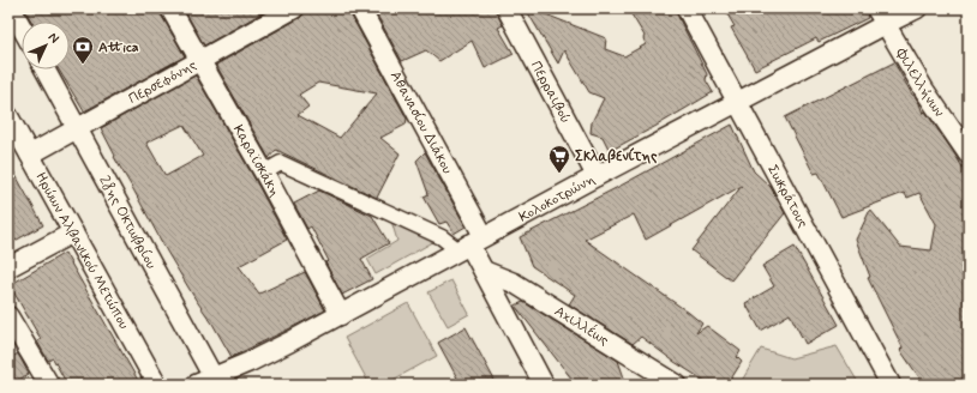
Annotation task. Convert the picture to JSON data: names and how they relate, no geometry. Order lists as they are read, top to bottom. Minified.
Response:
{"streets":{"street":["Περσεφόνης","Φιλελλήνων","Περραιβού","Αθανασίου Διάκου","Καραϊσκάκη","Κολοκοτρώνη","Σωκράτους","28ης Οκτωβρίου","Ηρώων Αλβανικού Μετώπου","Αχιλλέως"]},"crossings":[["Περσεφόνης","Καραϊσκάκη"],["Περσεφόνης","28ης Οκτωβρίου"],["Περσεφόνης","Ηρώων Αλβανικού Μετώπου"],["Φιλελλήνων","Κολοκοτρώνη"],["Περραιβού","Κολοκοτρώνη"],["Αθανασίου Διάκου","Κολοκοτρώνη"],["Αθανασίου Διάκου","Αχιλλέως"],["Καραϊσκάκη","Κολοκοτρώνη"],["Κολοκοτρώνη","Σωκράτους"],["Κολοκοτρώνη","28ης Οκτωβρίου"]],"places":{"bank":["Attica"],"supermarket":["Σκλαβενίτης"]},"north":"top right"}
